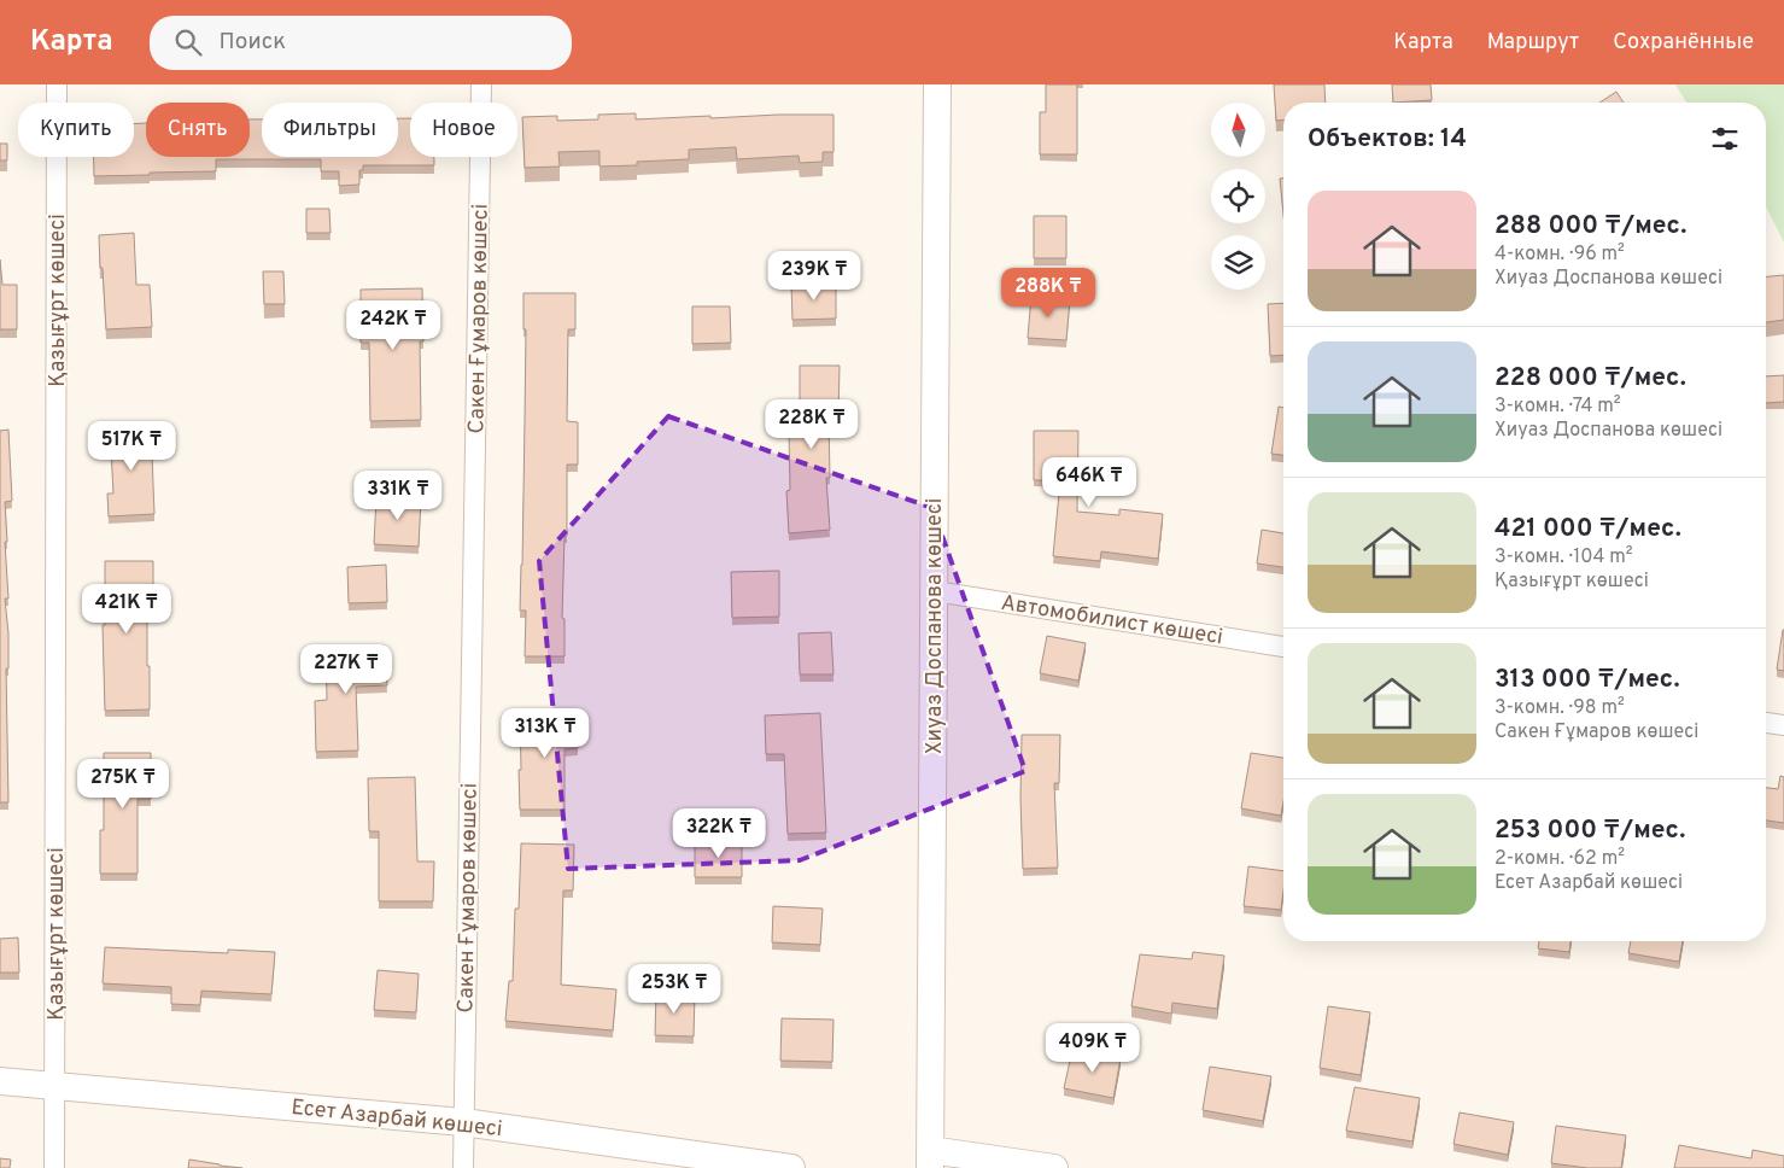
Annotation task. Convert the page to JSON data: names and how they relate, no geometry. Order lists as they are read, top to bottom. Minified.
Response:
{"streets":{"main road":["Хиуаз Доспанова көшесі","Есет Азарбай көшесі"],"street":["Қазығұрт көшесі","Сакен Ғұмаров көшесі","Автомобилист көшесі"]},"crossings":[["Қазығұрт көшесі","Есет Азарбай көшесі"],["Сакен Ғұмаров көшесі","Есет Азарбай көшесі"],["Автомобилист көшесі","Хиуаз Доспанова көшесі"]],"north":"top","page":{"header":"Карта","search":"Поиск","nav":["Карта","Маршрут","Сохранённые"],"chip":["Купить","Снять","Фильтры","Новое"],"heading":"Объектов: 14","list":[{"name":"288 000 ₸/мес.","note":"4-комн. · 96 m² · Хиуаз Доспанова көшесі"},{"name":"228 000 ₸/мес.","note":"3-комн. · 74 m² · Хиуаз Доспанова көшесі"},{"name":"421 000 ₸/мес.","note":"3-комн. · 104 m² · Қазығұрт көшесі"},{"name":"313 000 ₸/мес.","note":"3-комн. · 98 m² · Сакен Ғұмаров көшесі"},{"name":"253 000 ₸/мес.","note":"2-комн. · 62 m² · Есет Азарбай көшесі"}],"price":["239K ₸","288K ₸","242K ₸","228K ₸","517K ₸","646K ₸","331K ₸","421K ₸","227K ₸","313K ₸","275K ₸","322K ₸","253K ₸","409K ₸"]}}
